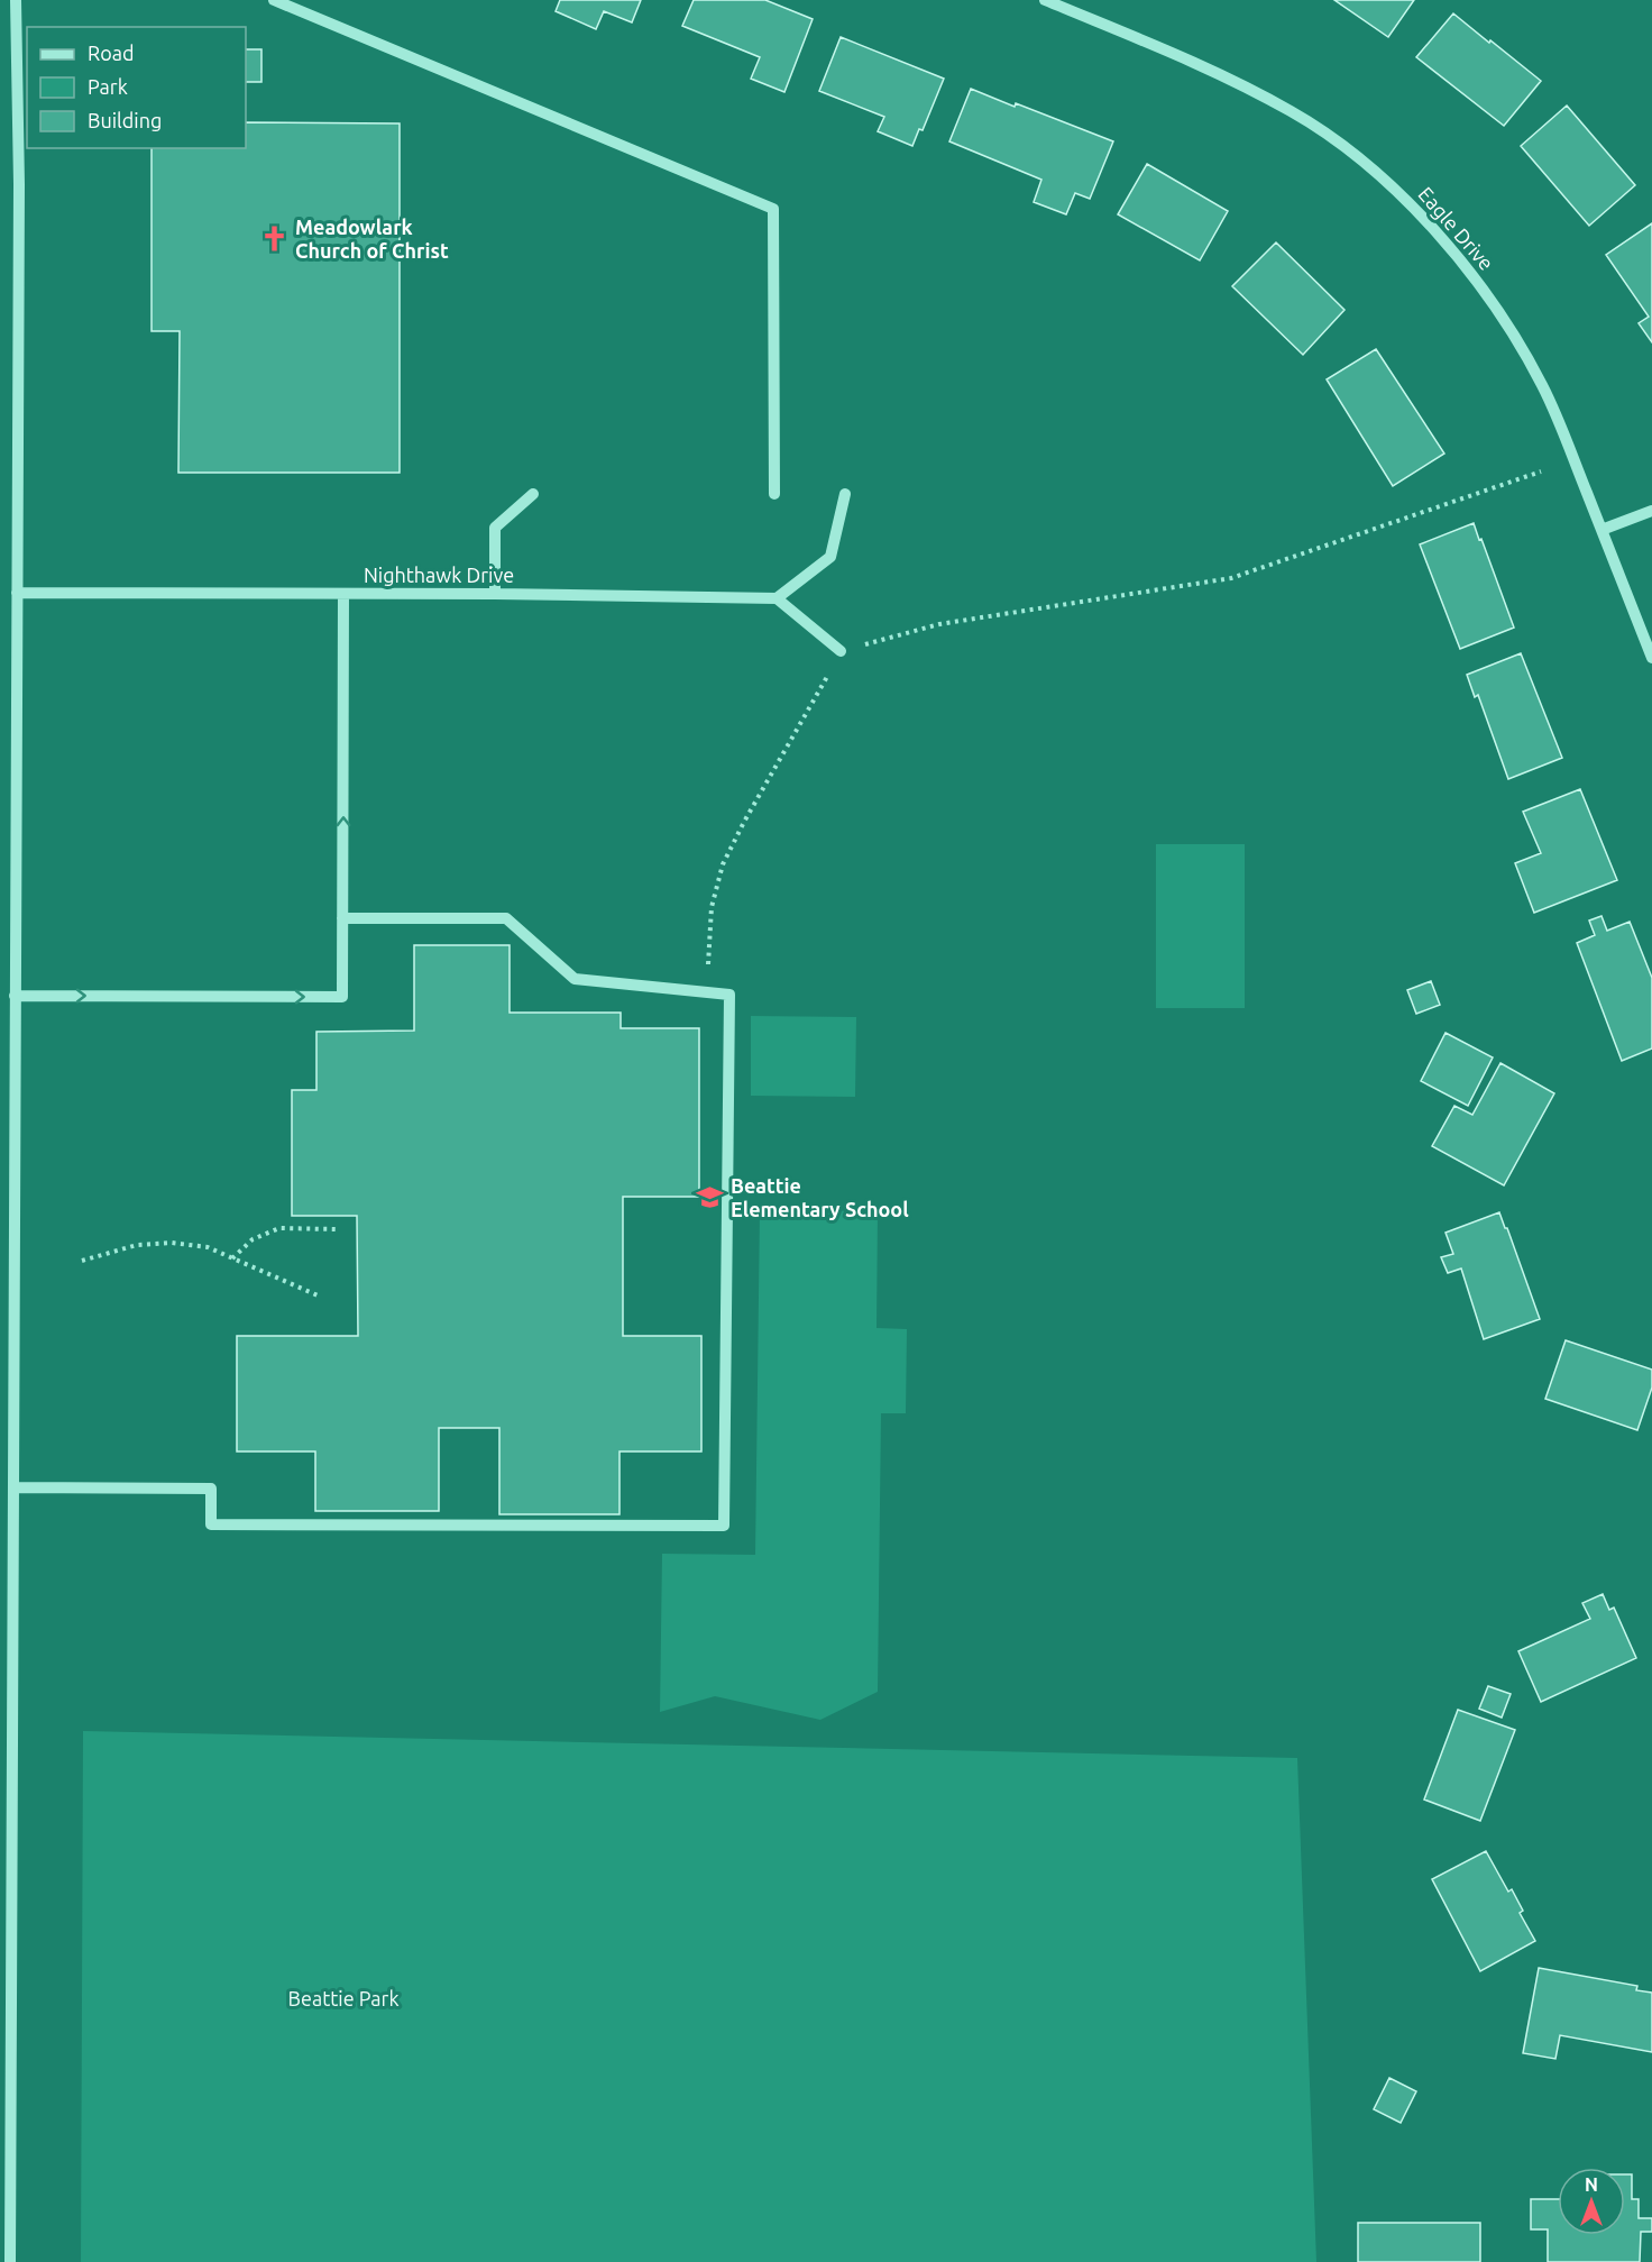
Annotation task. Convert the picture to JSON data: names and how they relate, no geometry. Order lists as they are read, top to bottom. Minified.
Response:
{"streets":{"street":["Eagle Drive","Nighthawk Drive"]},"parks":["Beattie Park"],"places":{"church":["Meadowlark Church of Christ"],"school or university":["Beattie Elementary School"]},"legend":["Road","Park","Building"],"north":"top"}
